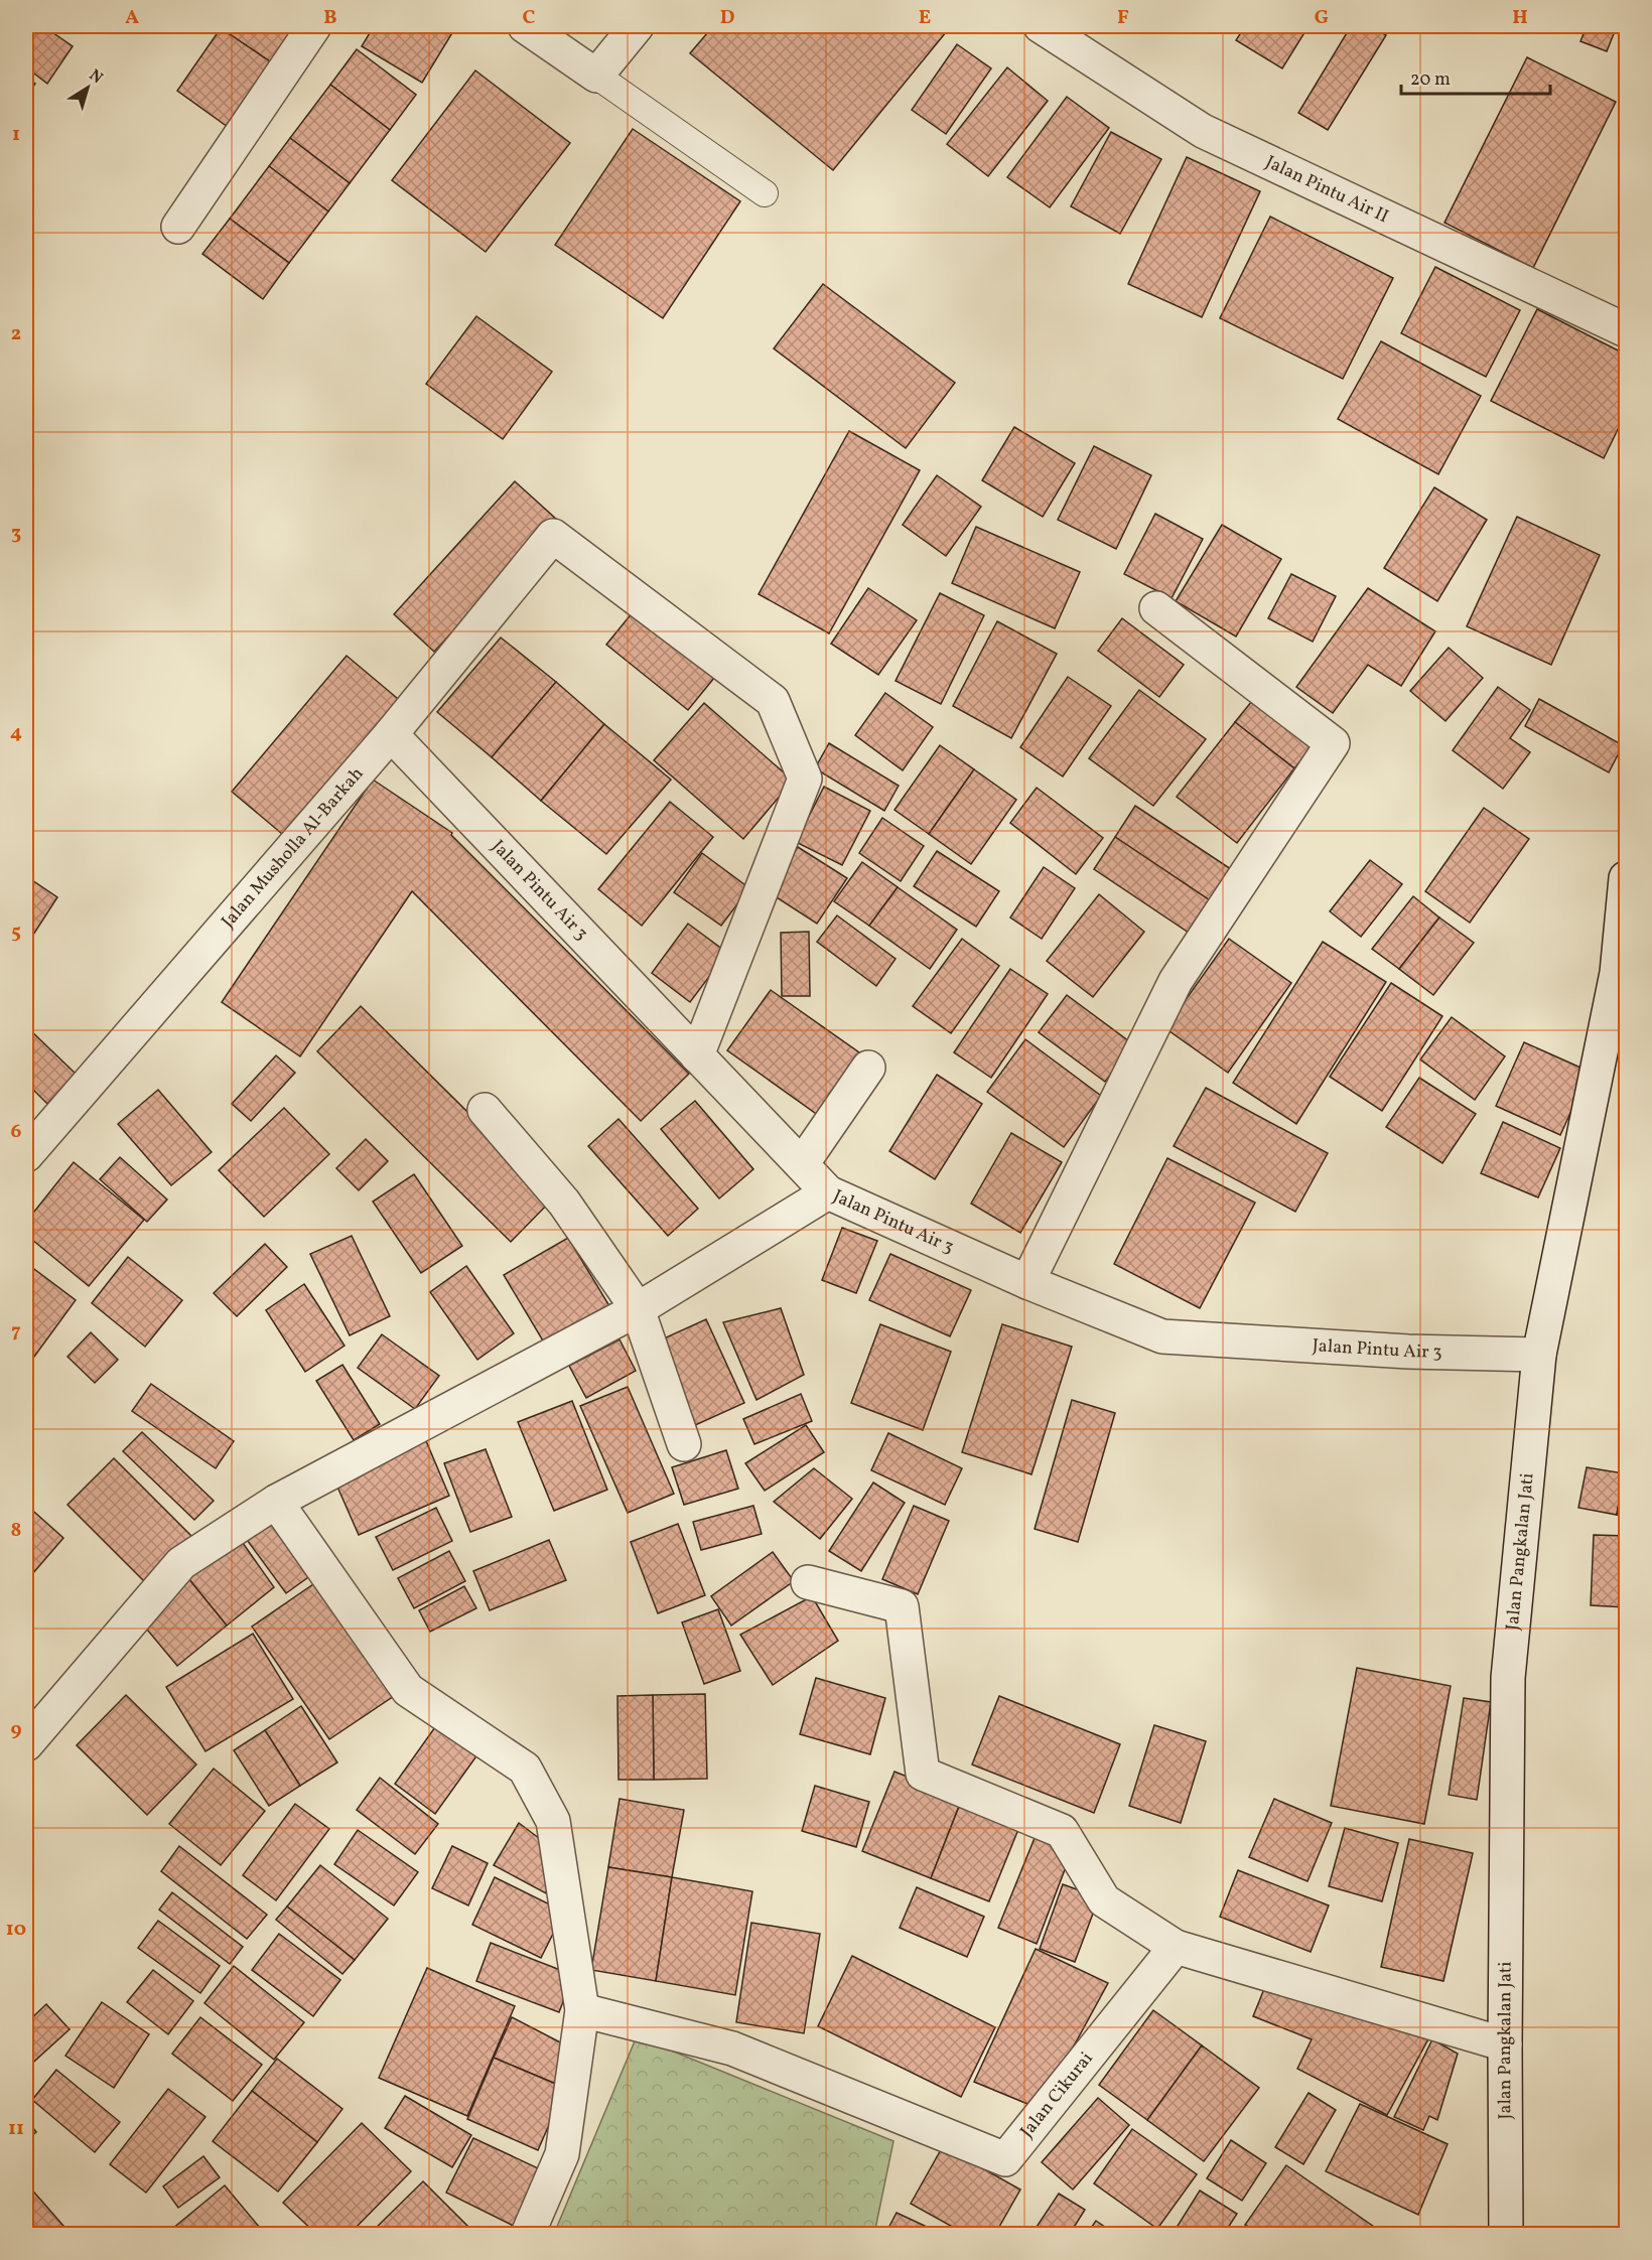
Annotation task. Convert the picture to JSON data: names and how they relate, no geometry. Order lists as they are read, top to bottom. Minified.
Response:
{"streets":{"street":["Jalan Pintu Air II","Jalan Musholla Al-Barkah","Jalan Pintu Air 3","Jalan Pangkalan Jati","Jalan Cikurai"]},"crossings":[["Jalan Musholla Al-Barkah","Jalan Pintu Air 3"],["Jalan Pintu Air 3","Jalan Pangkalan Jati"]],"scale_bar":"20 m","north":"top right","grid":{"columns":["A","B","C","D","E","F","G","H"],"rows":["1","2","3","4","5","6","7","8","9","10","11"]}}
